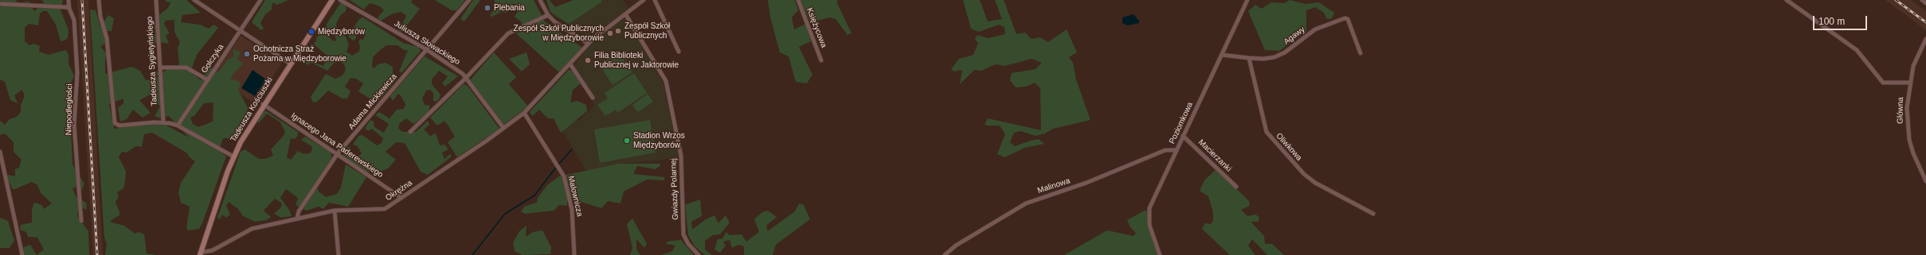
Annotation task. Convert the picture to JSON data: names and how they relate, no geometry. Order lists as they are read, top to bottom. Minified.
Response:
{"streets":{"main road":["Tadeusza Kościuszki"],"street":["Księżycowa","Agawy","Juliusza Słowackiego","Golczyka","Tadeusza Sygietyńskiego","Adama Mickiewicza","Niepodległości","Główna","Poziomkowa","Ignacego Jana Paderewskiego","Oliwkowa","Macierzanki","Malinowa","Gwiazdy Polarnej","Okrężna","Malownicza"]},"crossings":[["Agawy","Oliwkowa"],["Juliusza Słowackiego","Adama Mickiewicza"],["Juliusza Słowackiego","Okrężna"],["Adama Mickiewicza","Ignacego Jana Paderewskiego"],["Adama Mickiewicza","Okrężna"],["Tadeusza Kościuszki","Ignacego Jana Paderewskiego"],["Tadeusza Kościuszki","Okrężna"],["Poziomkowa","Macierzanki"],["Poziomkowa","Malinowa"],["Ignacego Jana Paderewskiego","Okrężna"],["Gwiazdy Polarnej","Okrężna"],["Okrężna","Malownicza"]],"places":["Plebania","Zespół Szkół Publicznych","Międzyborów","Zespół Szkół Publicznych w Międzyborowie","Ochotnicza Straż Pożarna w Międzyborowie","Filia Biblioteki Publicznej w Jaktorowie","Stadion Wrzos Międzyborów"],"scale_bar":"100 m"}
